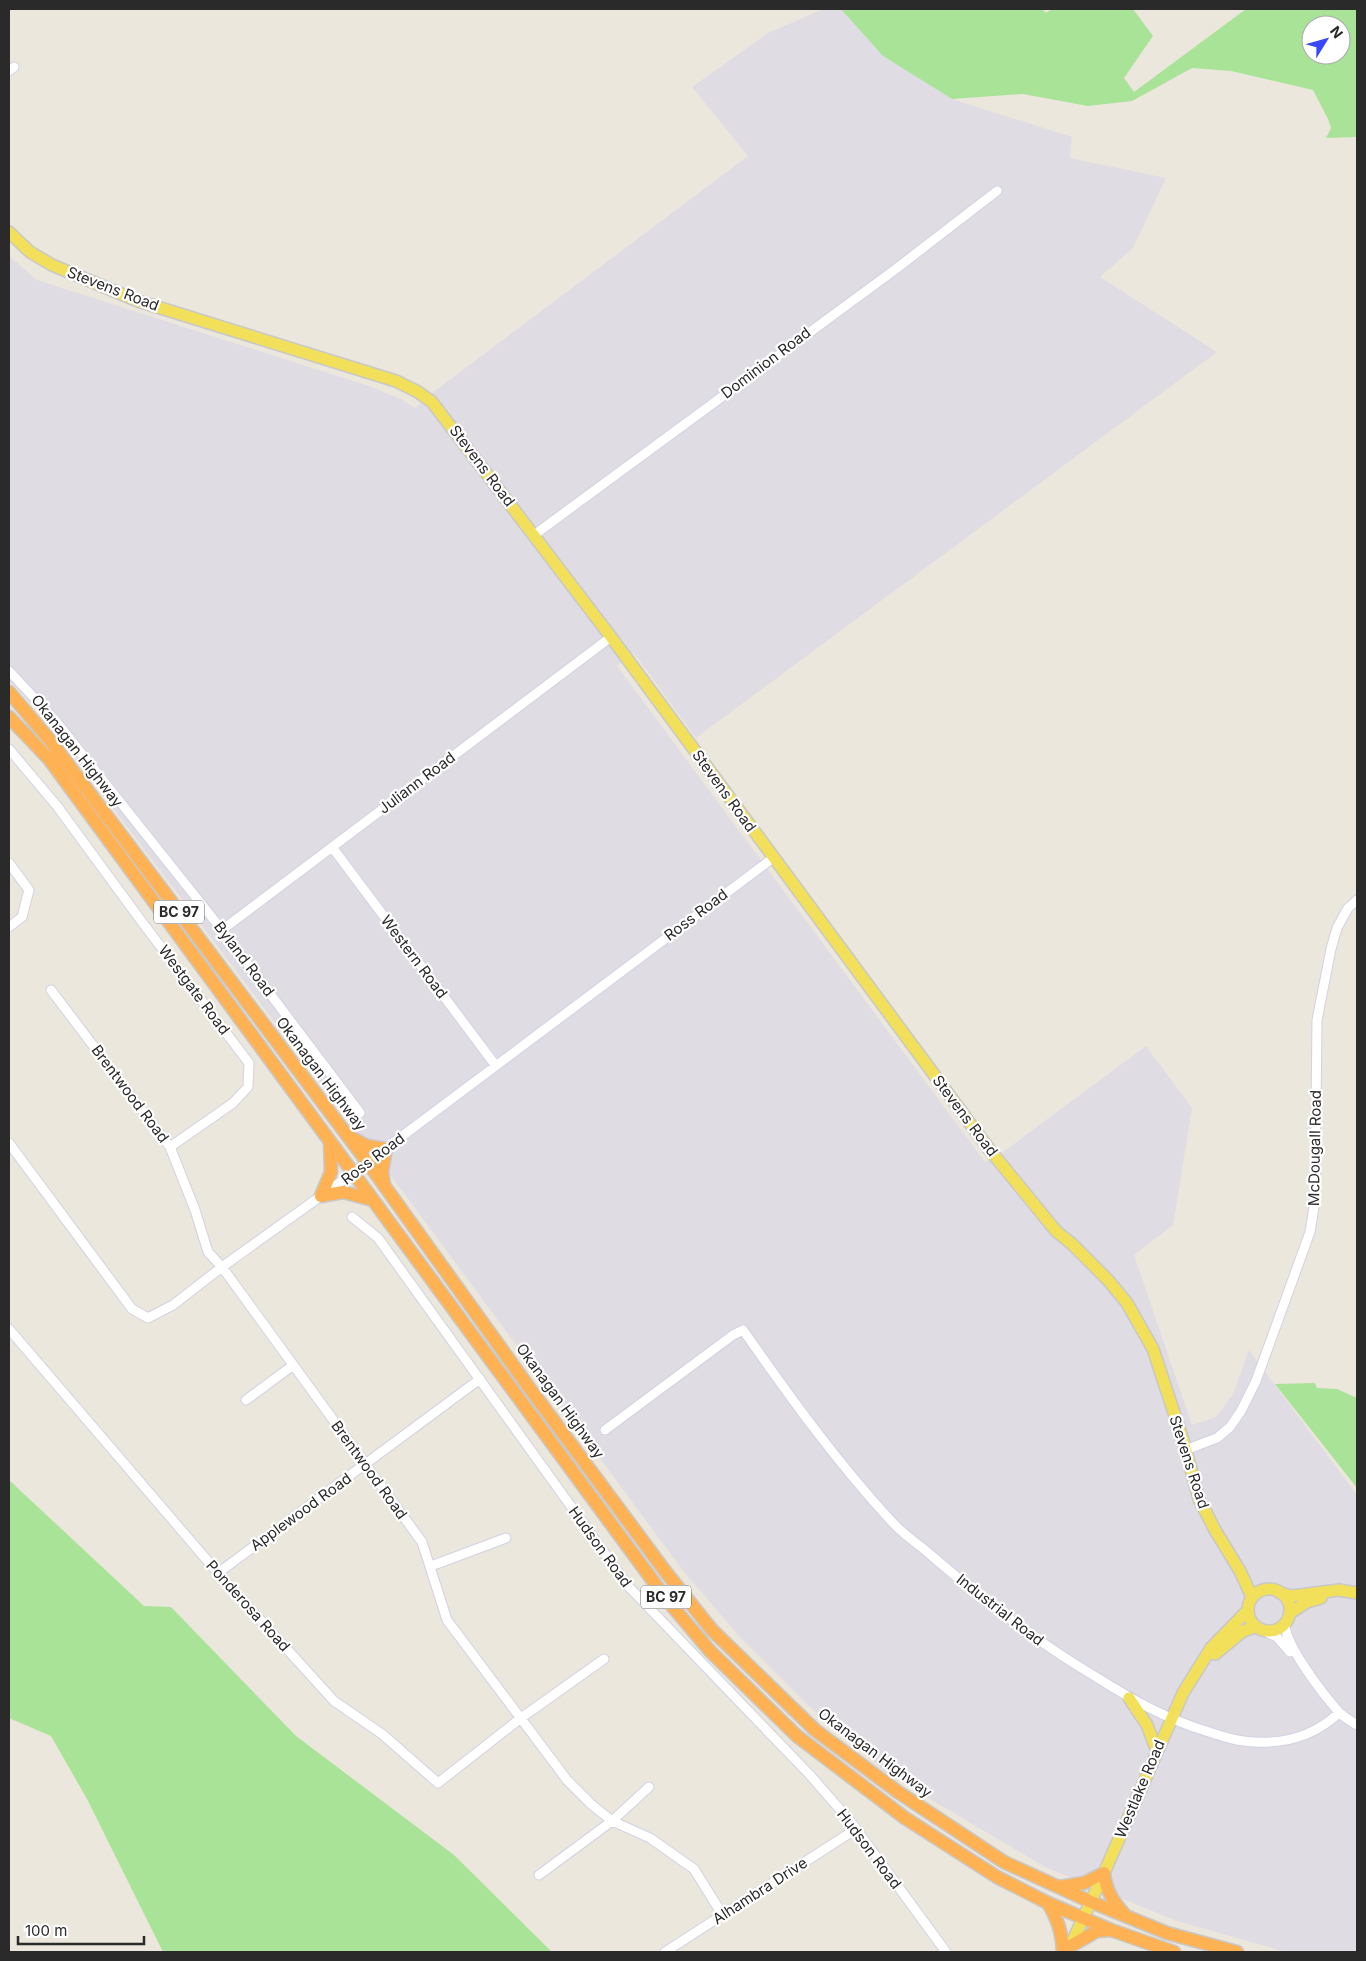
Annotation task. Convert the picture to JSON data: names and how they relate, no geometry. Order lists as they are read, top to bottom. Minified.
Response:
{"streets":{"highway":["Okanagan Highway","BC 97"],"main road":["Stevens Road","Westlake Road"],"street":["Dominion Road","Juliann Road","Ross Road","Western Road","Byland Road","Westgate Road","Brentwood Road","McDougall Road","Applewood Road","Hudson Road","Ponderosa Road","Industrial Road","Alhambra Drive"]},"crossings":[["Stevens Road","Dominion Road"],["Stevens Road","Juliann Road"],["Stevens Road","Ross Road"],["Stevens Road","McDougall Road"],["Stevens Road","Westlake Road"],["Okanagan Highway","Ross Road"],["Okanagan Highway","Westlake Road"],["Juliann Road","Western Road"],["Juliann Road","Byland Road"],["Ross Road","Western Road"],["Ross Road","Brentwood Road"],["Westgate Road","Brentwood Road"],["Brentwood Road","Applewood Road"],["Brentwood Road","Ponderosa Road"],["Brentwood Road","Alhambra Drive"],["Applewood Road","Hudson Road"],["Applewood Road","Ponderosa Road"],["Hudson Road","Alhambra Drive"],["Industrial Road","Westlake Road"]],"scale_bar":"100 m","north":"top right"}
